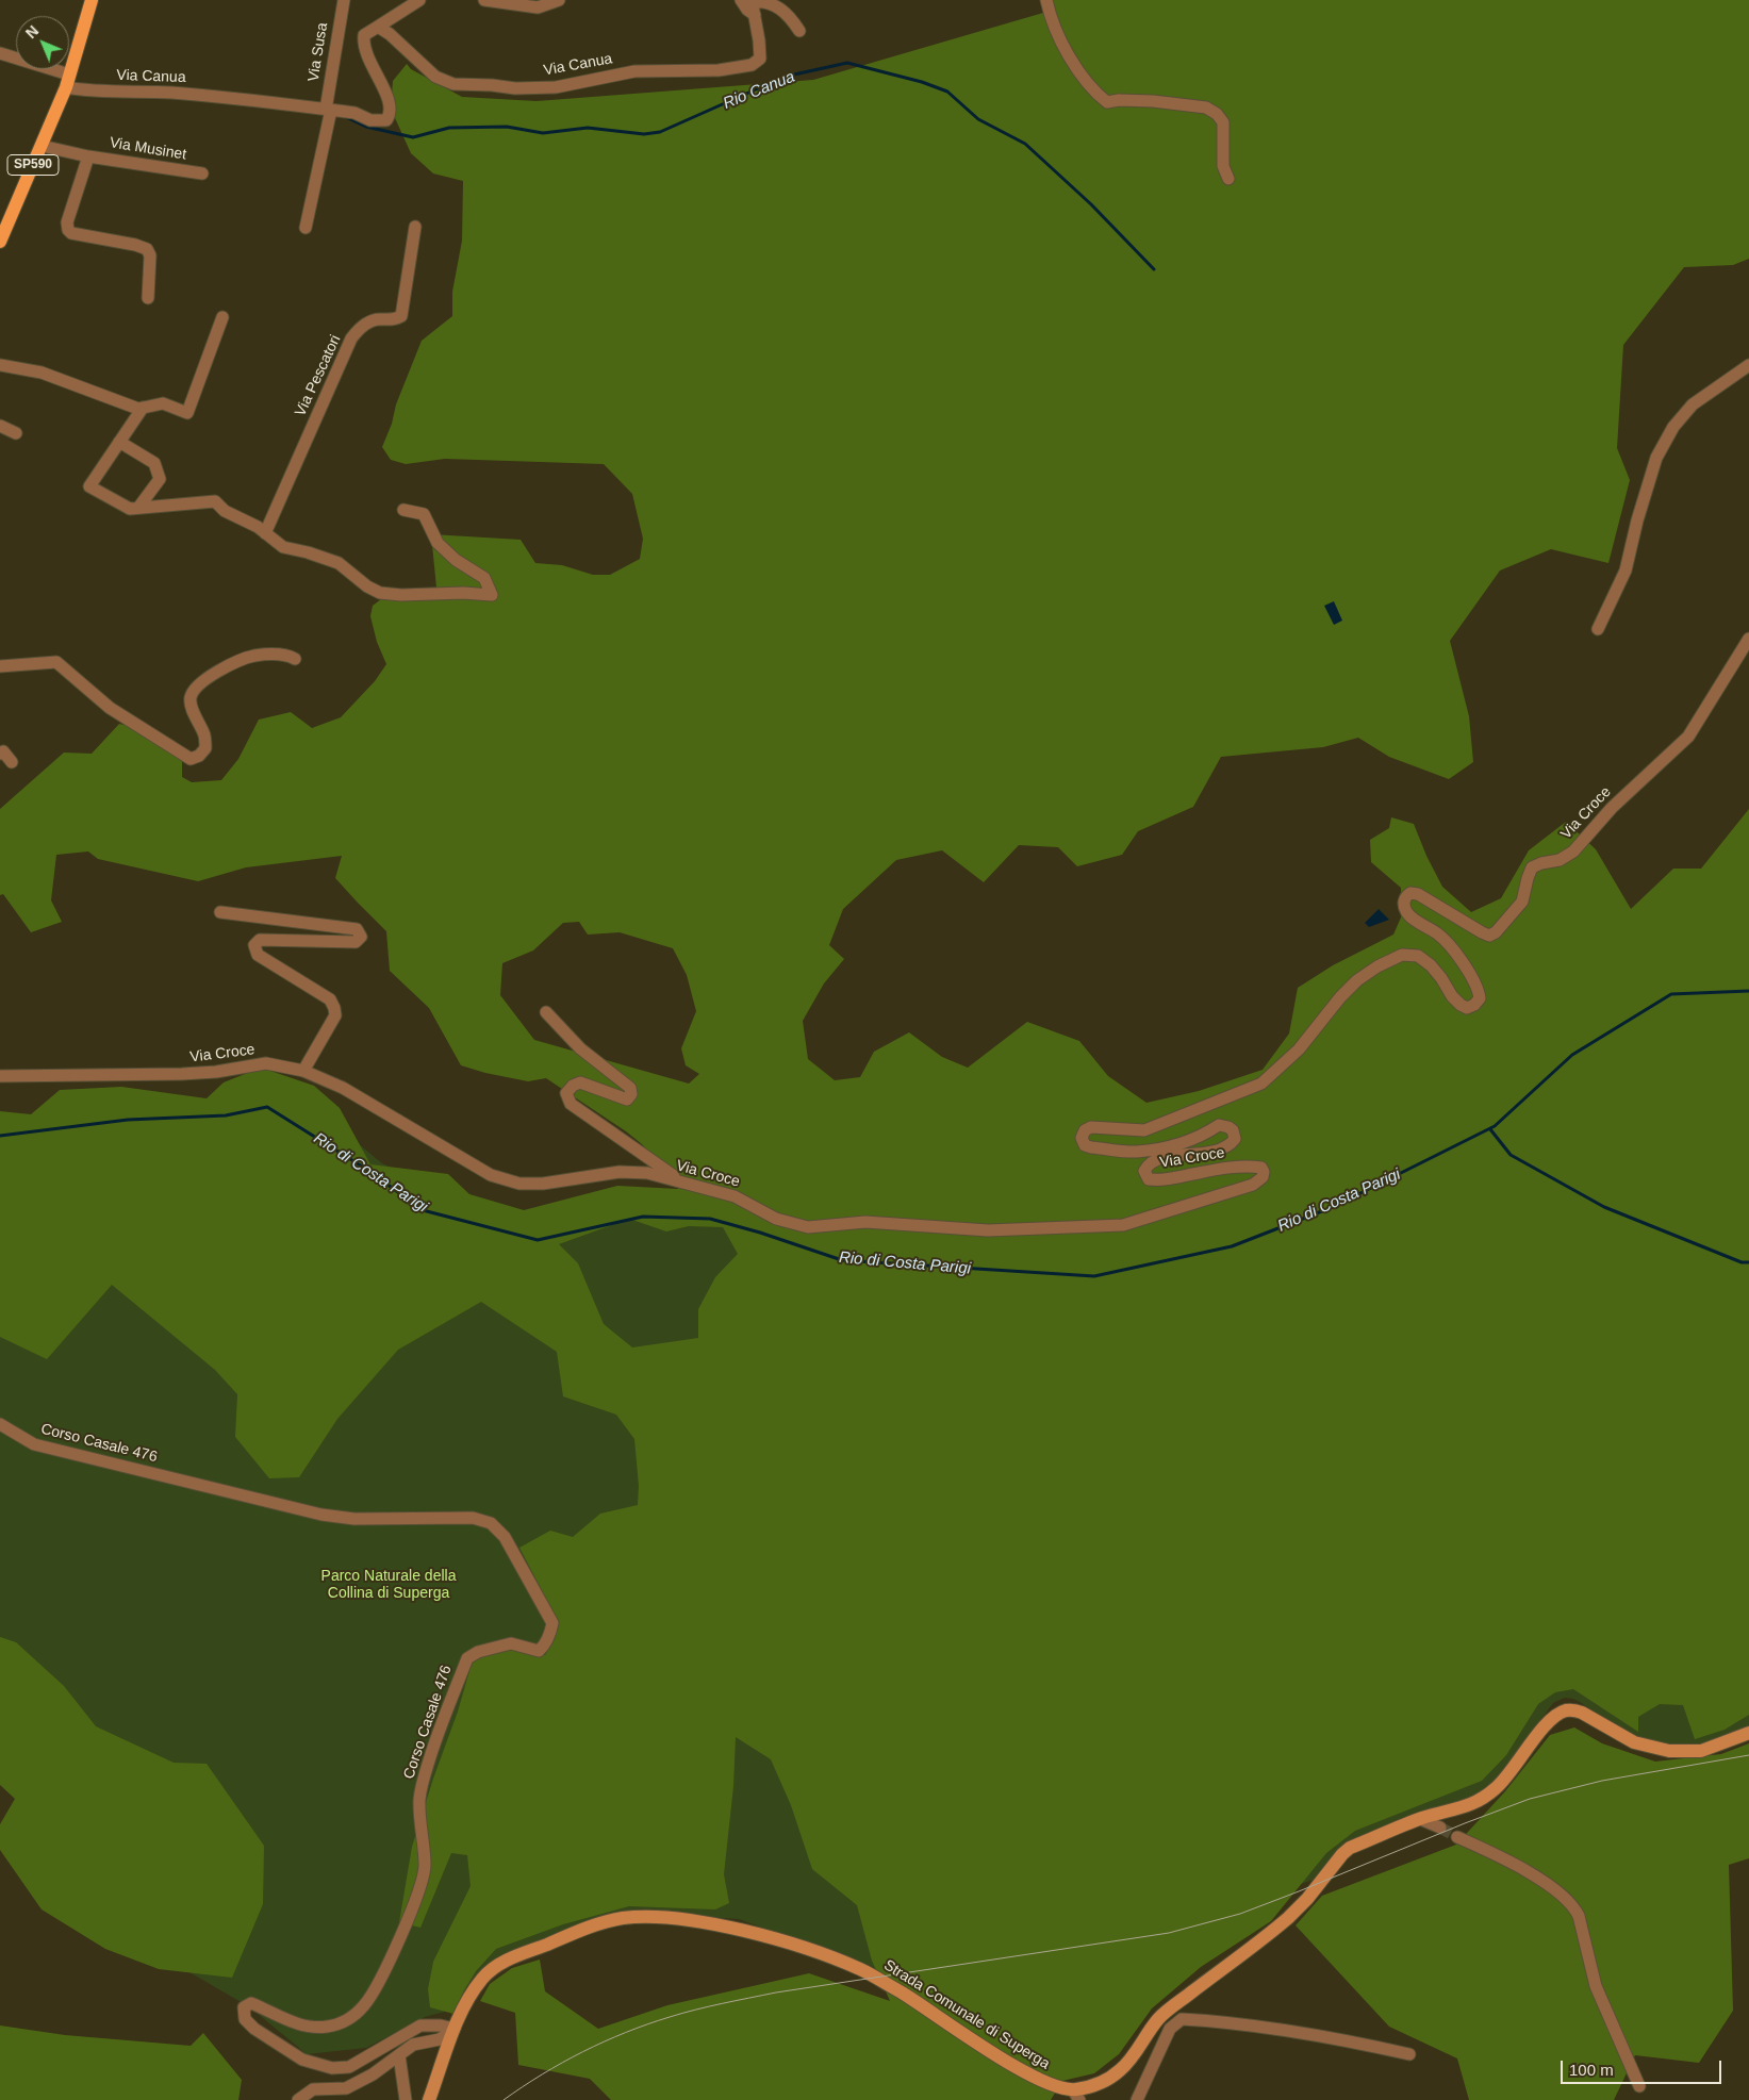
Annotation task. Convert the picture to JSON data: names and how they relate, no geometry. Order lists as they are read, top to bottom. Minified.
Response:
{"streets":{"main road":["SP590"],"street":["Via Susa","Via Canua","Via Musinet","Via Pescatori","Via Croce","Corso Casale 476","Strada Comunale di Superga"]},"crossings":[["Via Susa","Via Canua"],["Via Canua","SP590"],["Via Musinet","SP590"],["Corso Casale 476","Strada Comunale di Superga"]],"water":["Rio Canua","Rio di Costa Parigi"],"parks":["Parco Naturale della Collina di Superga"],"scale_bar":"100 m","north":"top left"}
